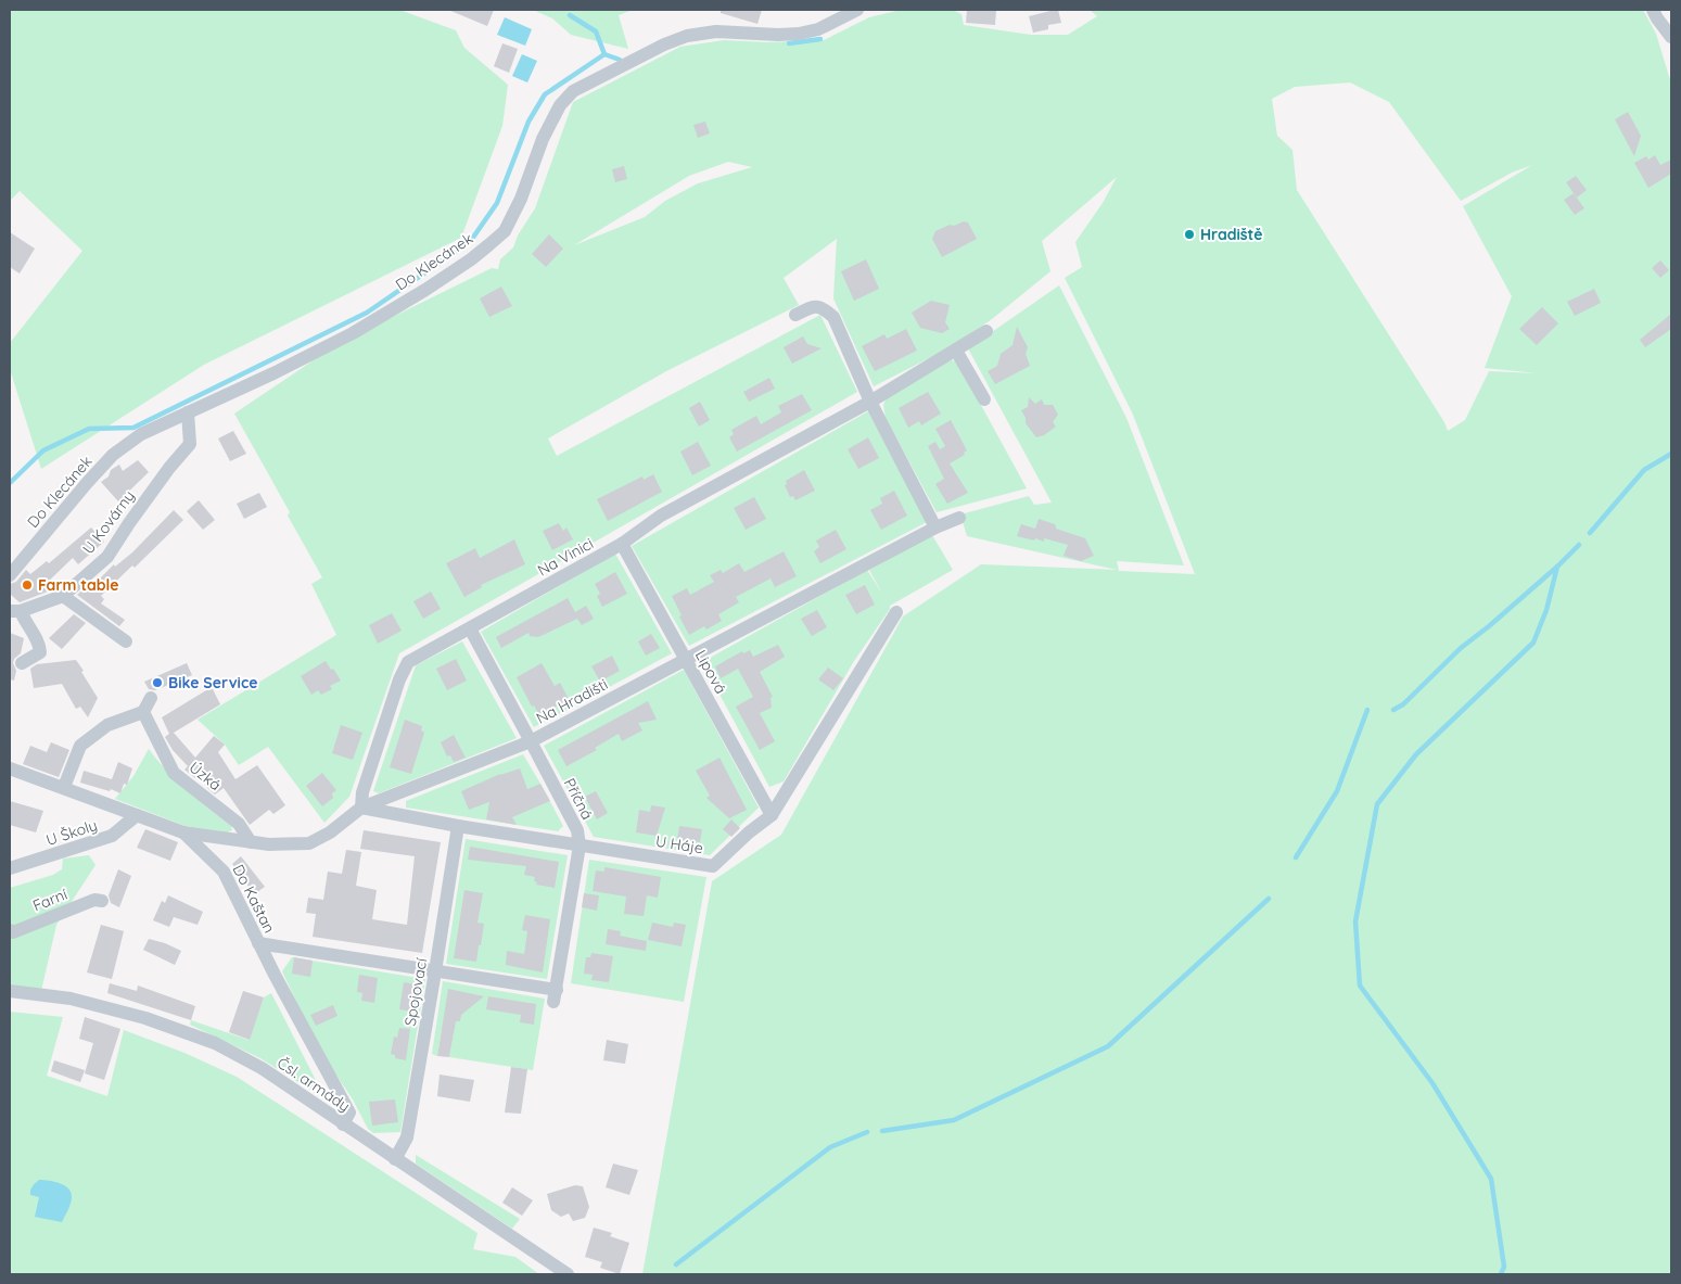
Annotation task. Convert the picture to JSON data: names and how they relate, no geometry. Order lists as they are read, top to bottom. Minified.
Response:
{"streets":{"street":["Do Klecánek","U Kovárny","Na Vinici","Lipová","Na Hradišti","Úzká","Příčná","U Školy","U Háje","Do Kaštan","Farní","Spojovací","Čsl. armády"]},"crossings":[["Do Klecánek","U Kovárny"],["Na Vinici","Lipová"],["Na Vinici","Na Hradišti"],["Na Vinici","Příčná"],["Na Vinici","U Háje"],["Lipová","Na Hradišti"],["Lipová","U Háje"],["Na Hradišti","Úzká"],["Na Hradišti","Příčná"],["Na Hradišti","U Háje"],["Na Hradišti","Do Kaštan"],["Příčná","U Háje"],["Příčná","Spojovací"],["U Školy","Do Kaštan"],["U Háje","Spojovací"],["Do Kaštan","Čsl. armády"],["Spojovací","Čsl. armády"]],"places":["Hradiště","Farm table","Bike Service"]}
